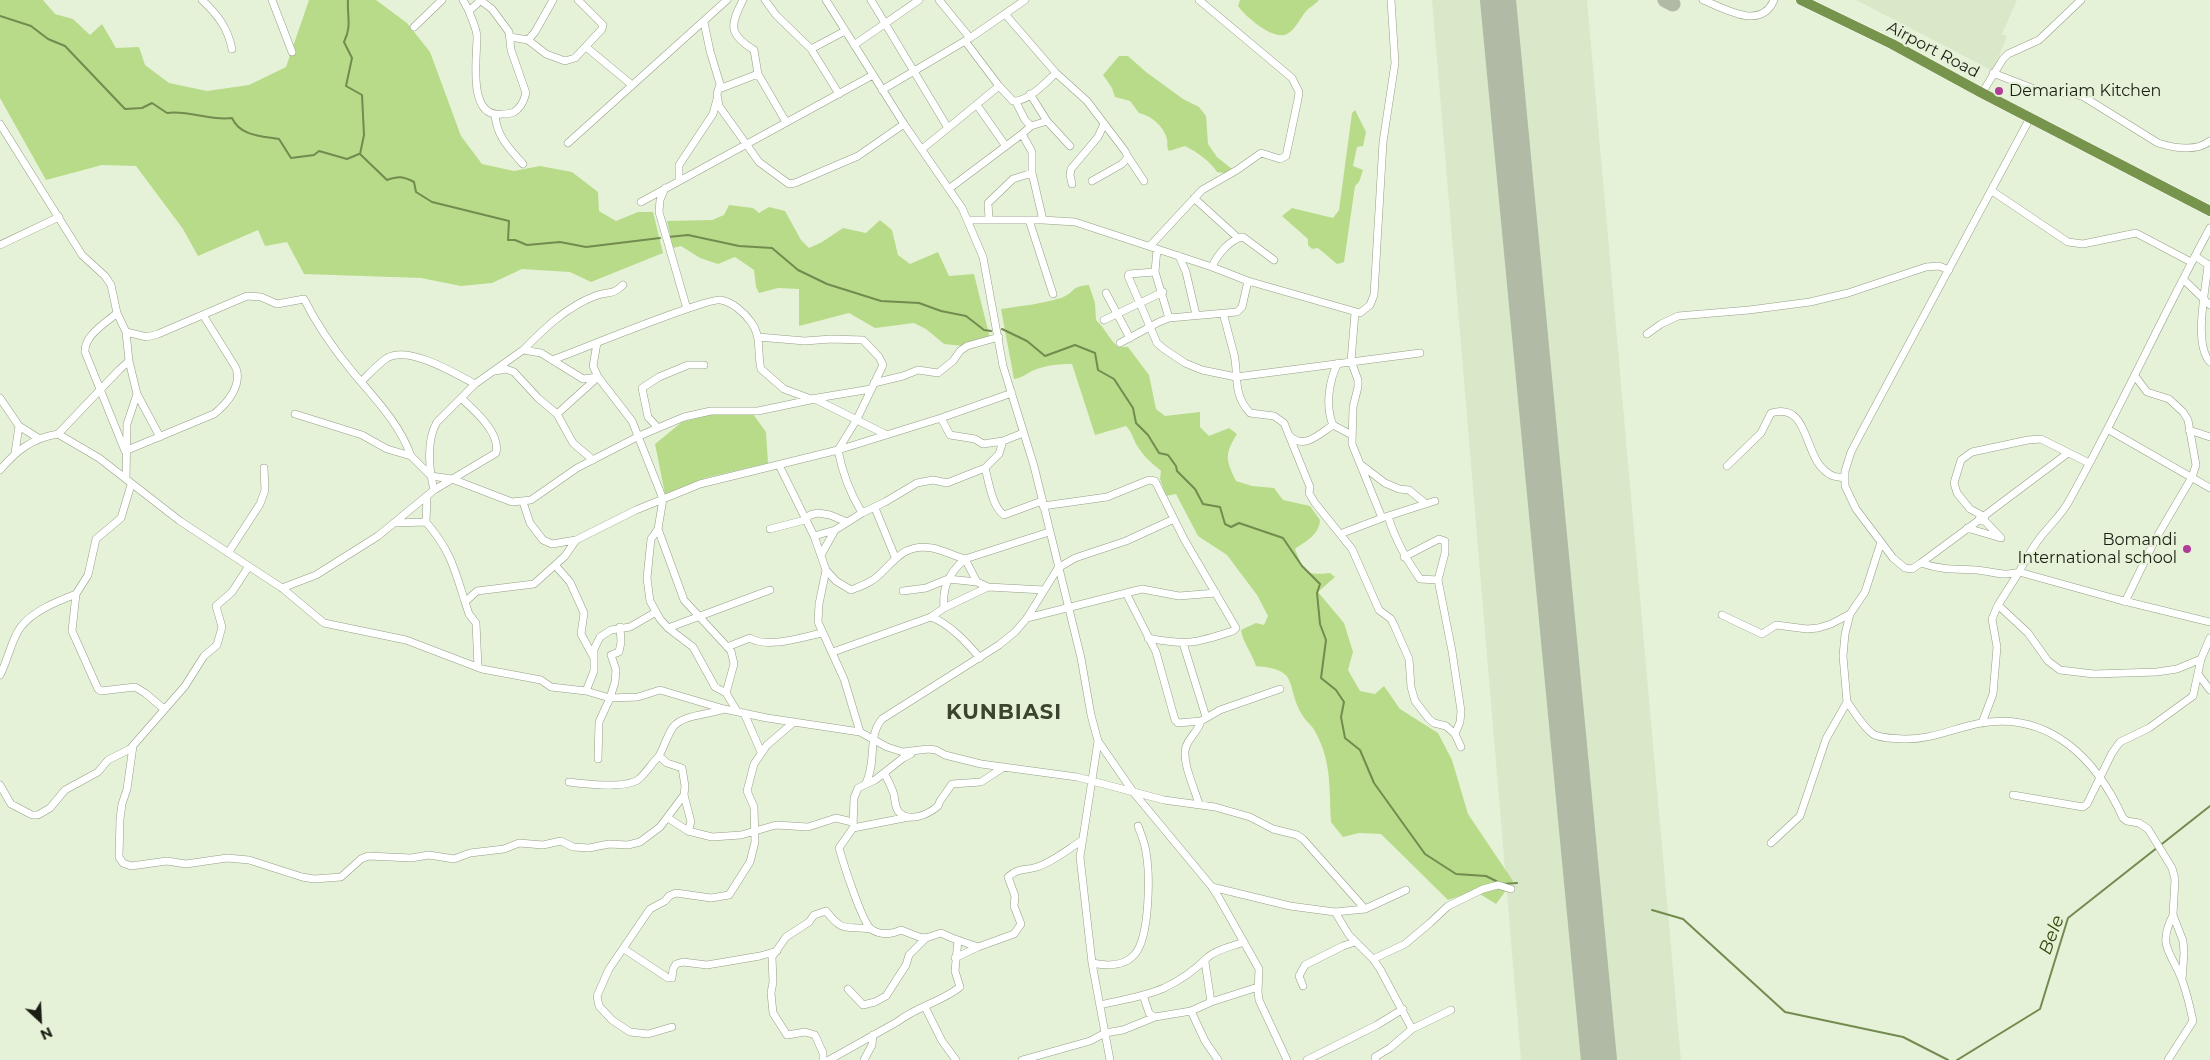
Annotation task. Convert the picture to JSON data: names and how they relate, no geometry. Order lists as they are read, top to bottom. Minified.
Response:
{"streets":{"highway":["Airport Road"]},"districts":["KUNBIASI"],"water":["Bele"],"places":["Demariam Kitchen","Bomandi International school"],"north":"bottom right"}
